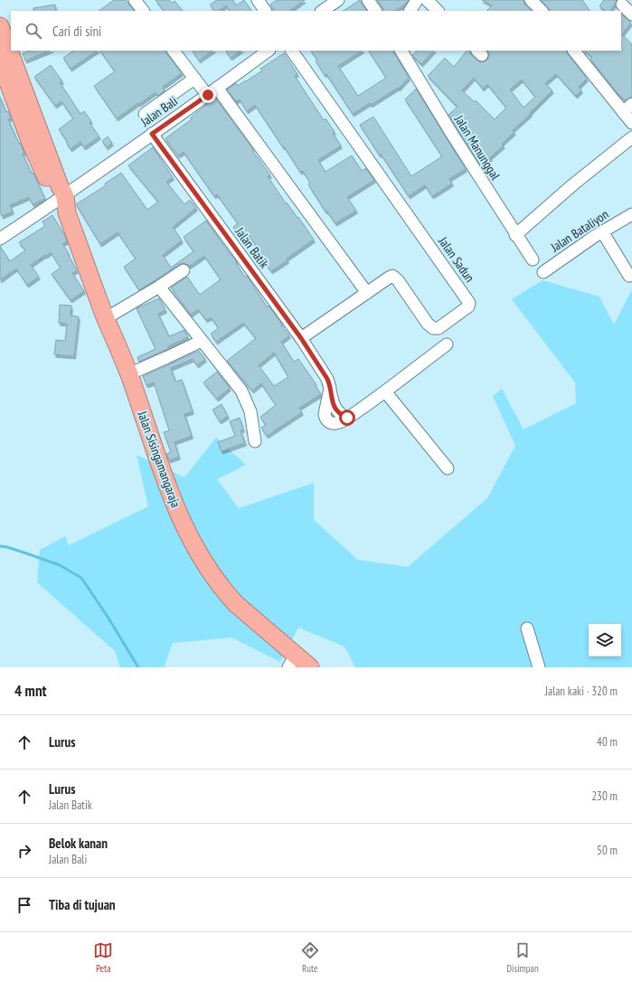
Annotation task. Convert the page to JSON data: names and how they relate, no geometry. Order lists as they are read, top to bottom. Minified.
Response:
{"streets":{"highway":["Jalan Sisingamangaraja"],"street":["Jalan Bali","Jalan Manunggal","Jalan Bataliyon","Jalan Batik","Jalan Sadun"]},"crossings":[["Jalan Bali","Jalan Batik"],["Jalan Bali","Jalan Sisingamangaraja"],["Jalan Batik","Jalan Sadun"]],"page":{"search":"Cari di sini","heading":["4 mnt","Jalan kaki · 320 m"],"list":[["Lurus","40 m"],["Lurus","Jalan Batik","230 m"],["Belok kanan","Jalan Bali","50 m"],"Tiba di tujuan"],"nav":["Peta","Rute","Disimpan"]}}
